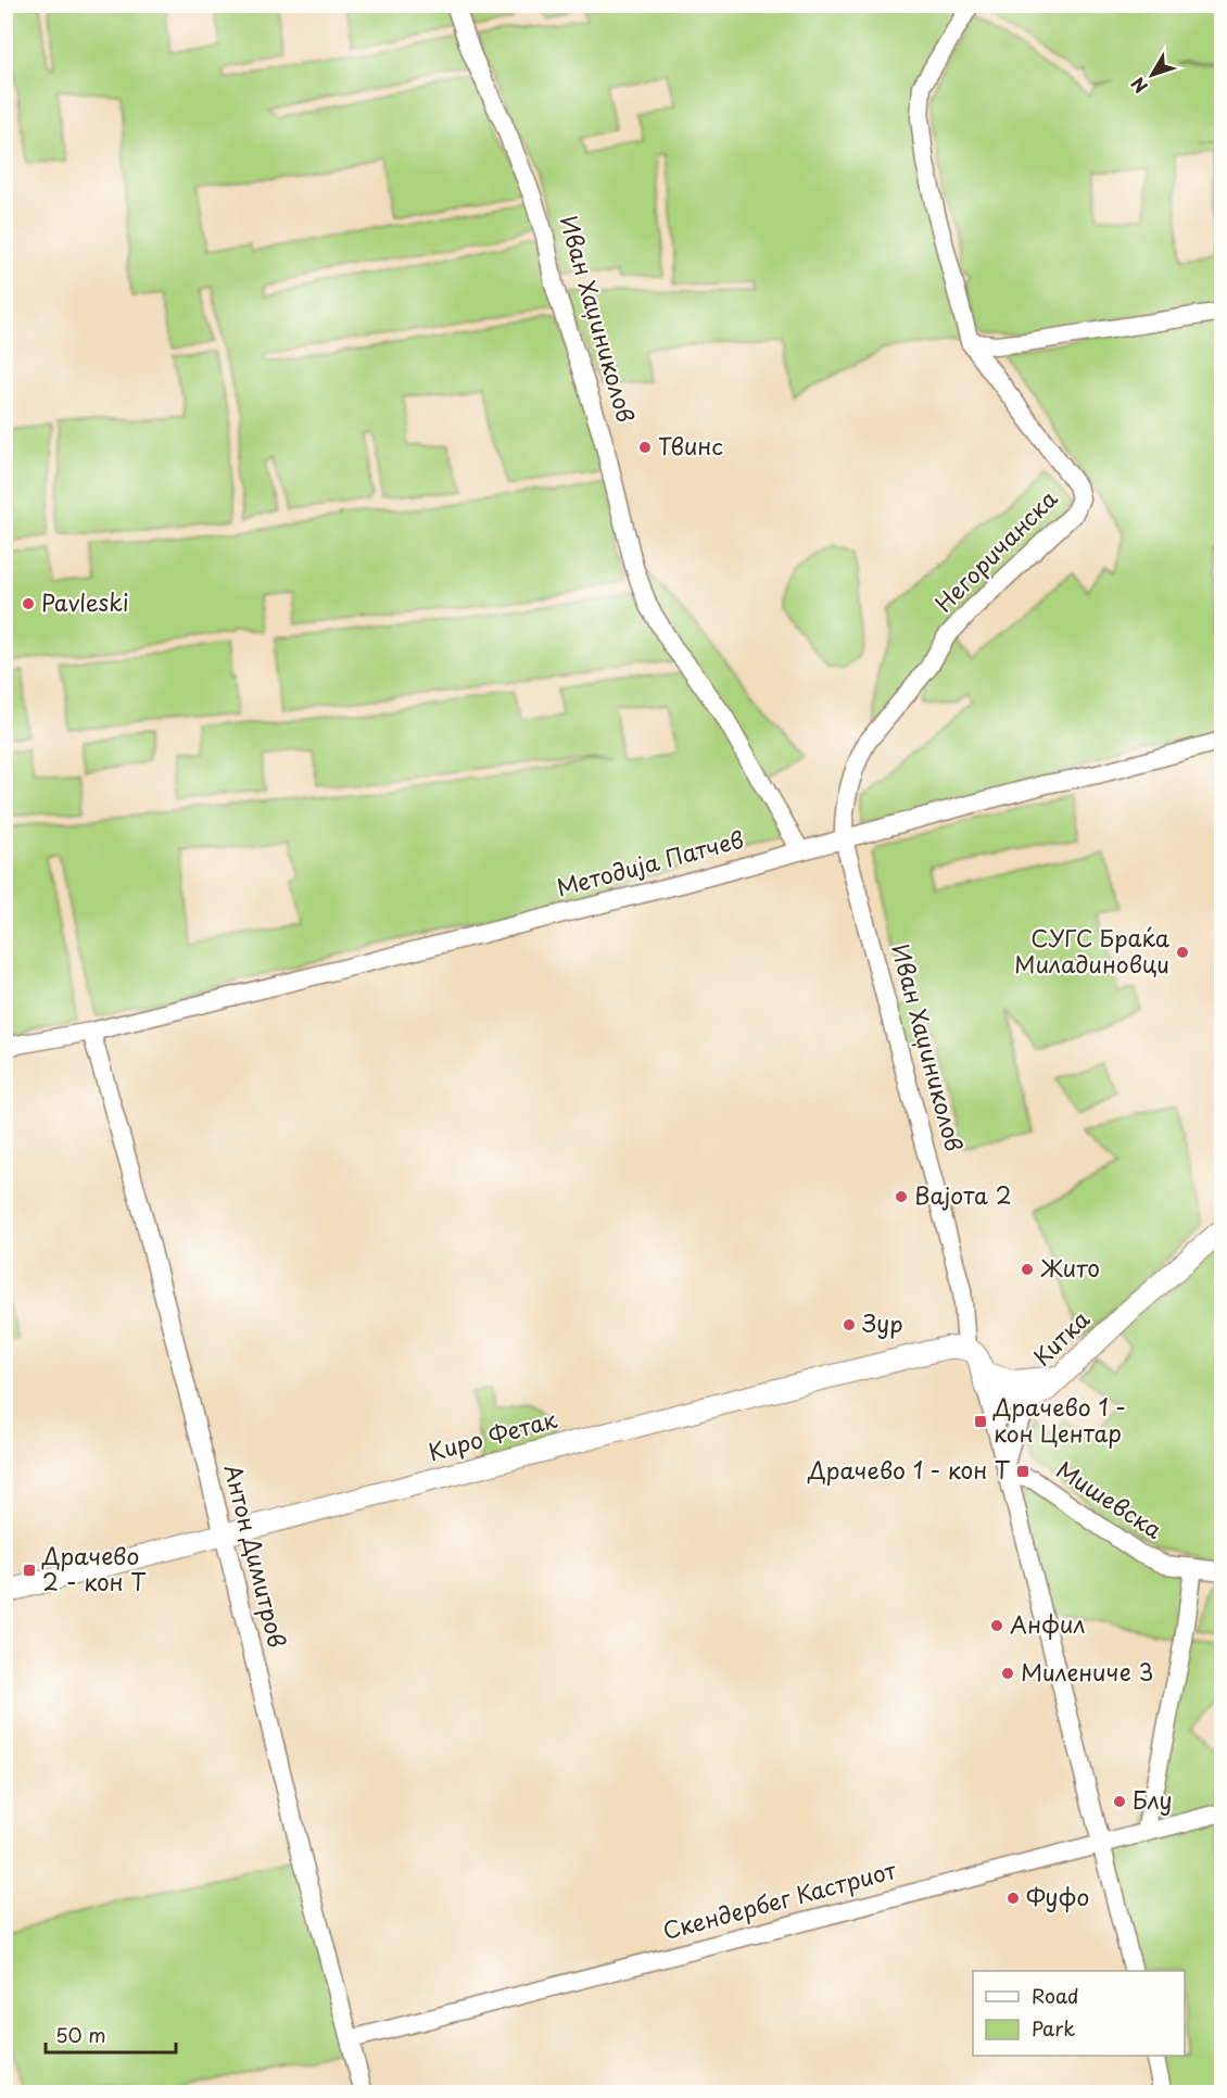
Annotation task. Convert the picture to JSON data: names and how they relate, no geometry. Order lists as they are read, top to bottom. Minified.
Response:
{"streets":{"main road":["Китка","Киро Фетак"],"street":["Иван Хаџиниколов","Негоричанска","Методија Патчев","Мишевска","Антон Димитров","Скендербег Кастриот"]},"crossings":[["Иван Хаџиниколов","Негоричанска"],["Иван Хаџиниколов","Методија Патчев"],["Иван Хаџиниколов","Киро Фетак"],["Негоричанска","Методија Патчев"],["Методија Патчев","Антон Димитров"],["Киро Фетак","Антон Димитров"],["Антон Димитров","Скендербег Кастриот"]],"places":{"other":["Твинс","Pavleski","СУГС Браќа Миладиновци","Вајота 2","Жито","Зур","Анфил","Милениче 3","Блу","Фуфо"],"transit":["Драчево 1 - кон Центар","Драчево 1 - кон T","Драчево 2 - кон T"]},"legend":["Road","Park"],"scale_bar":"50 m","north":"bottom left"}
